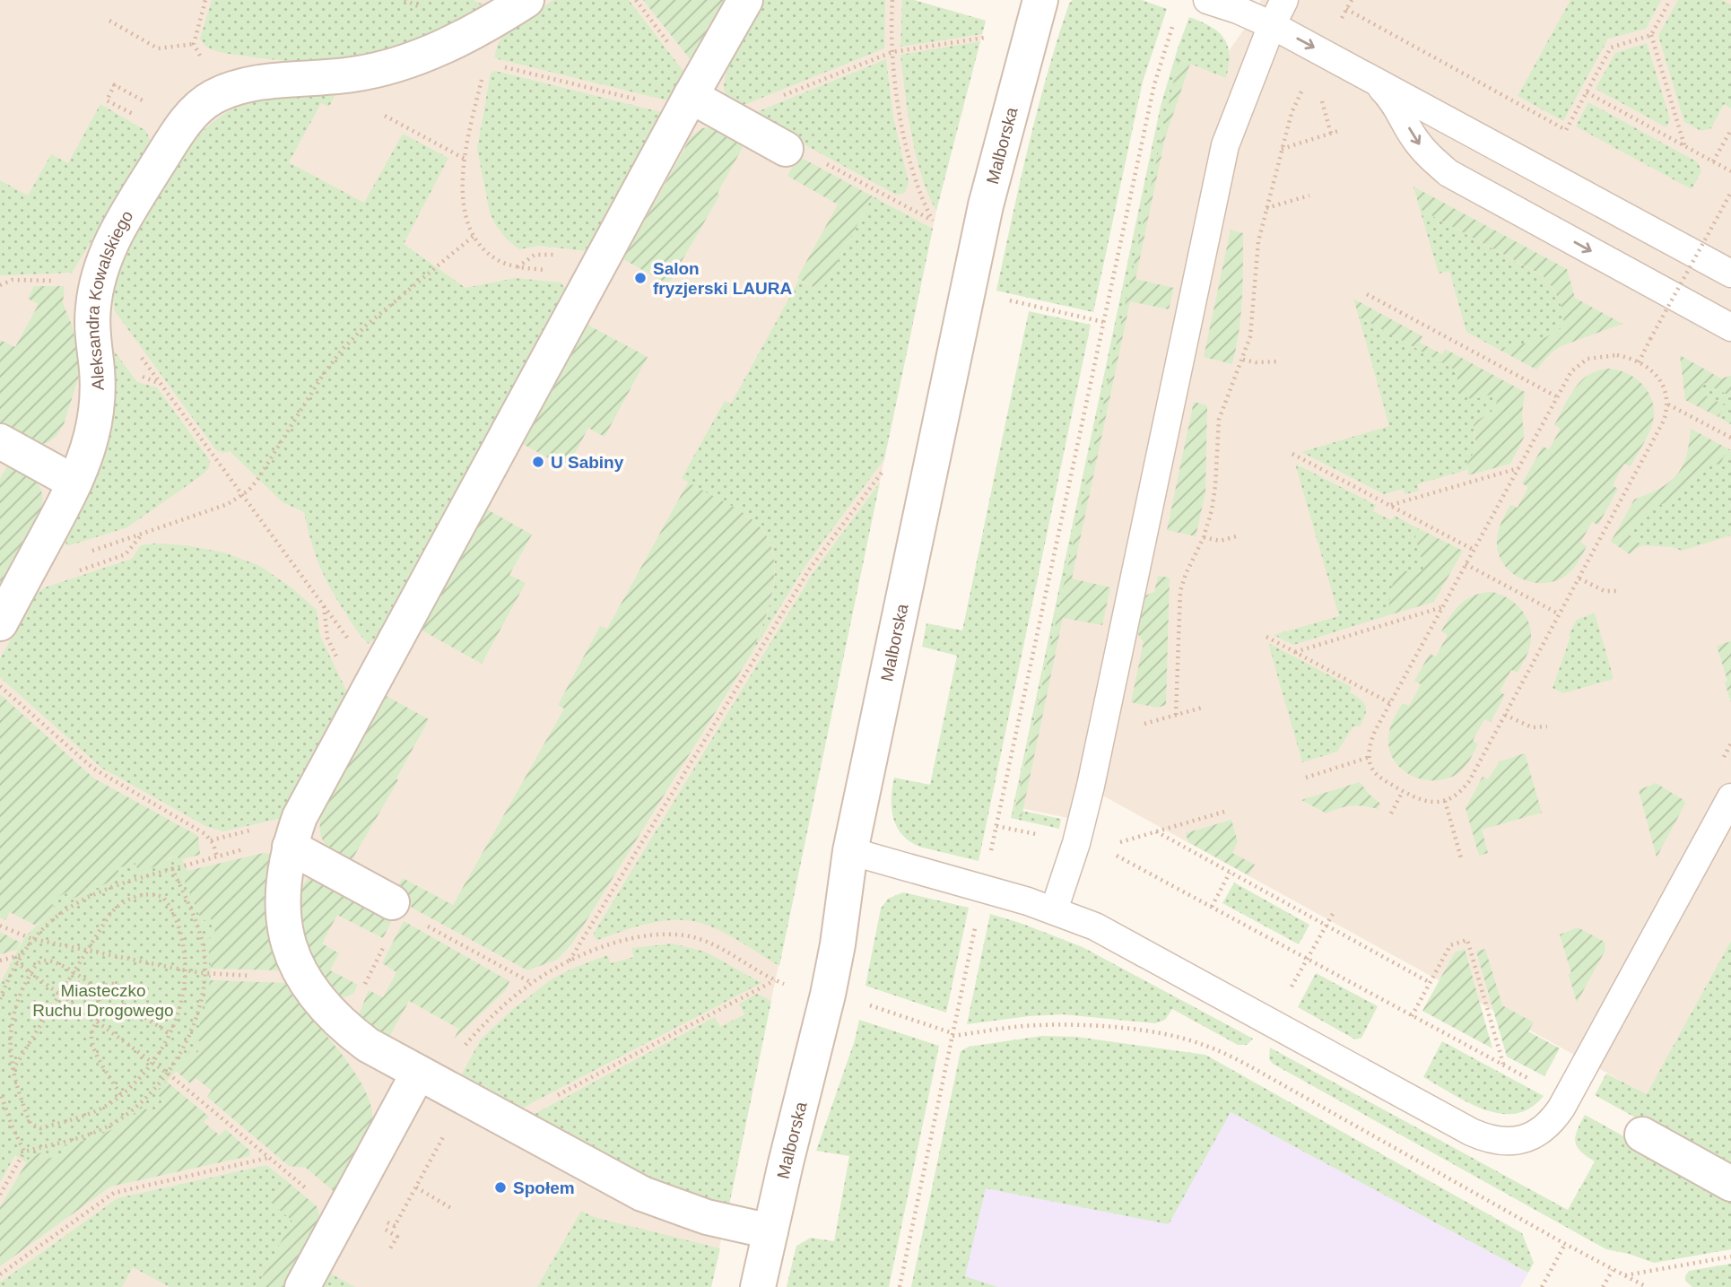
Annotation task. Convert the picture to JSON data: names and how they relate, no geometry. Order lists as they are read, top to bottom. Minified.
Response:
{"streets":{"street":["Malborska","Aleksandra Kowalskiego"]},"parks":["Miasteczko Ruchu Drogowego"],"places":["Salon fryzjerski LAURA","U Sabiny","Społem"]}
